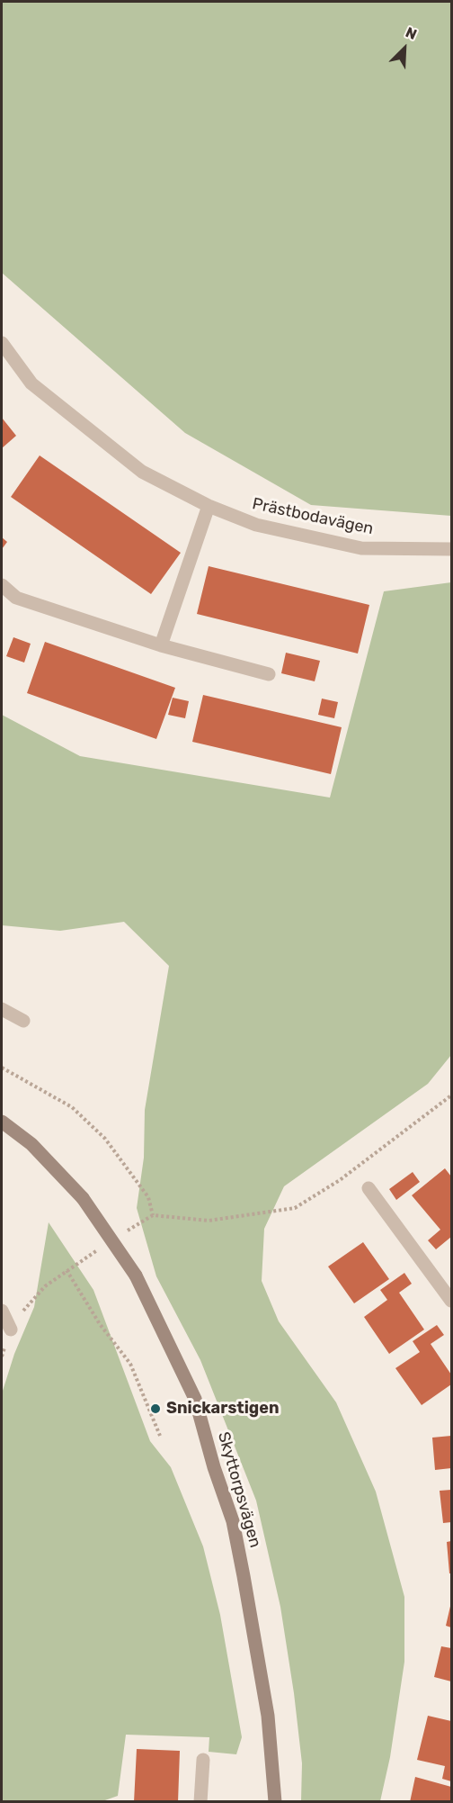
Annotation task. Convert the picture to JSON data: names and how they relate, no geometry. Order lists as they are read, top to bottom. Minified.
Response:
{"streets":{"street":["Prästbodavägen","Skyttorpsvägen"]},"places":["Snickarstigen"],"north":"top right"}
